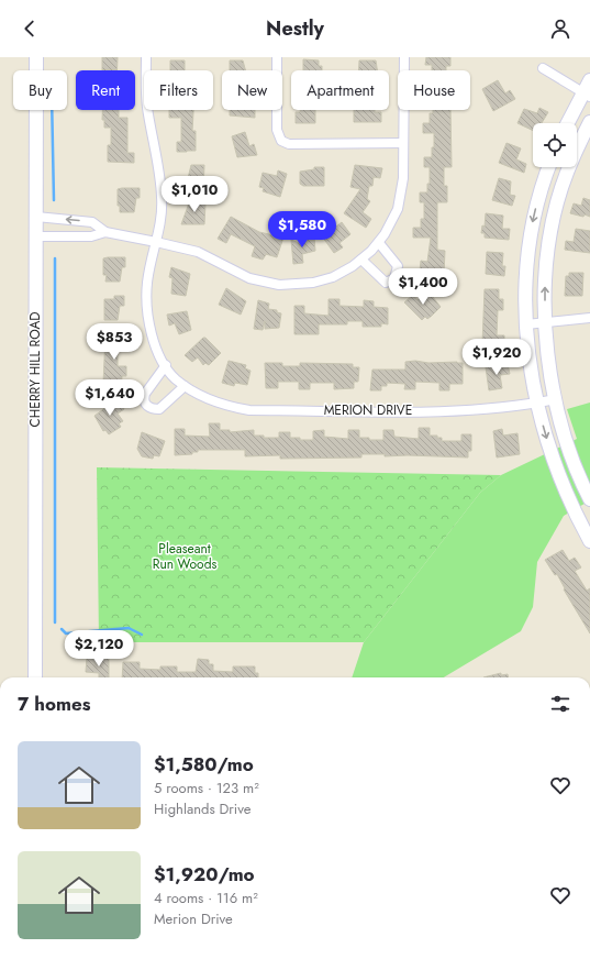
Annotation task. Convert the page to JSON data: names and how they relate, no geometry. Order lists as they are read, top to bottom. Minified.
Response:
{"streets":{"street":["CHERRY HILL ROAD","MERION DRIVE"]},"parks":["Pleaseant Run Woods"],"page":{"header":"Nestly","chip":["Buy","Rent","Filters","New","Apartment","House"],"price":["$1,010","$1,580","$1,400","$853","$1,920","$1,640","$2,120"],"heading":"7 homes","list":[{"name":"$1,580/mo","note":"5 rooms · 123 m² · Highlands Drive"},{"name":"$1,920/mo","note":"4 rooms · 116 m² · Merion Drive"}]}}
